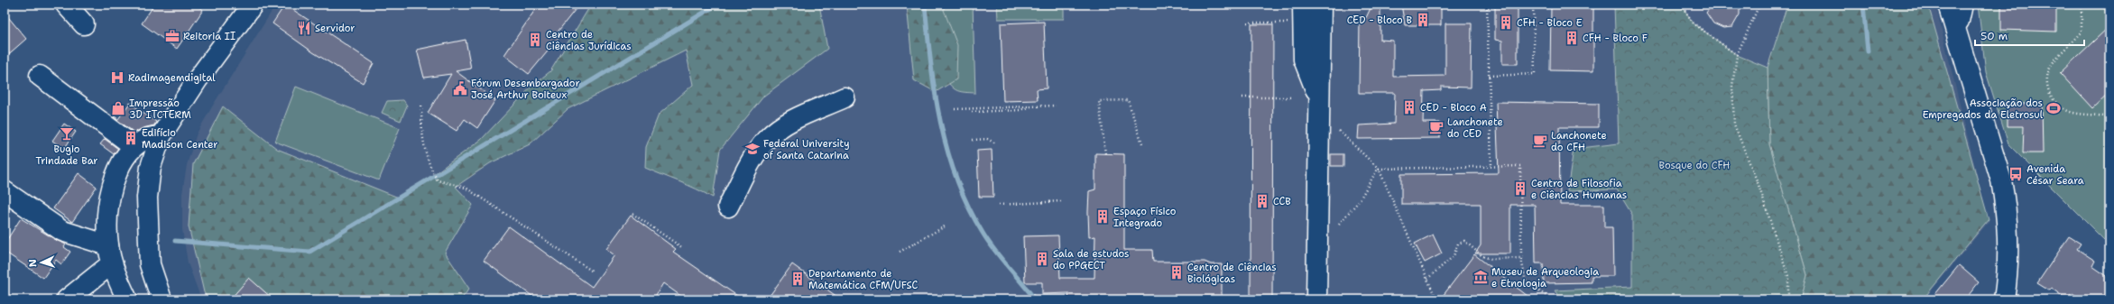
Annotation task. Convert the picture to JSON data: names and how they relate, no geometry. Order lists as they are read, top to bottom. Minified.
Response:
{"parks":["Bosque do CFH"],"places":{"building":["CED - Bloco B","CFH - Bloco E","CFH - Bloco F","Centro de Ciências Jurídicas","CED - Bloco A","Edifício Madison Center","Centro de Filosofia e Ciências Humanas","CCB","Espaço Físico Integrado","Sala de estudos do PPGECT","Centro de Ciências Biológicas","Departamento de Matemática CFM/UFSC"],"restaurant":["Servidor"],"office":["Reitoria II"],"hospital":["Radimagemdigital"],"public building":["Fórum Desembargador José Arthur Boiteux"],"shop":["Impressão 3D ITCTERM"],"sports":["Associação dos Empregados da Eletrosul"],"cafe":["Lanchonete do CED","Lanchonete do CFH"],"bar":["Bugio Trindade Bar"],"school or university":["Federal University of Santa Catarina"],"bus stop":["Avenida César Seara"],"museum":["Museu de Arqueologia e Etnologia"]},"scale_bar":"50 m","north":"left"}
